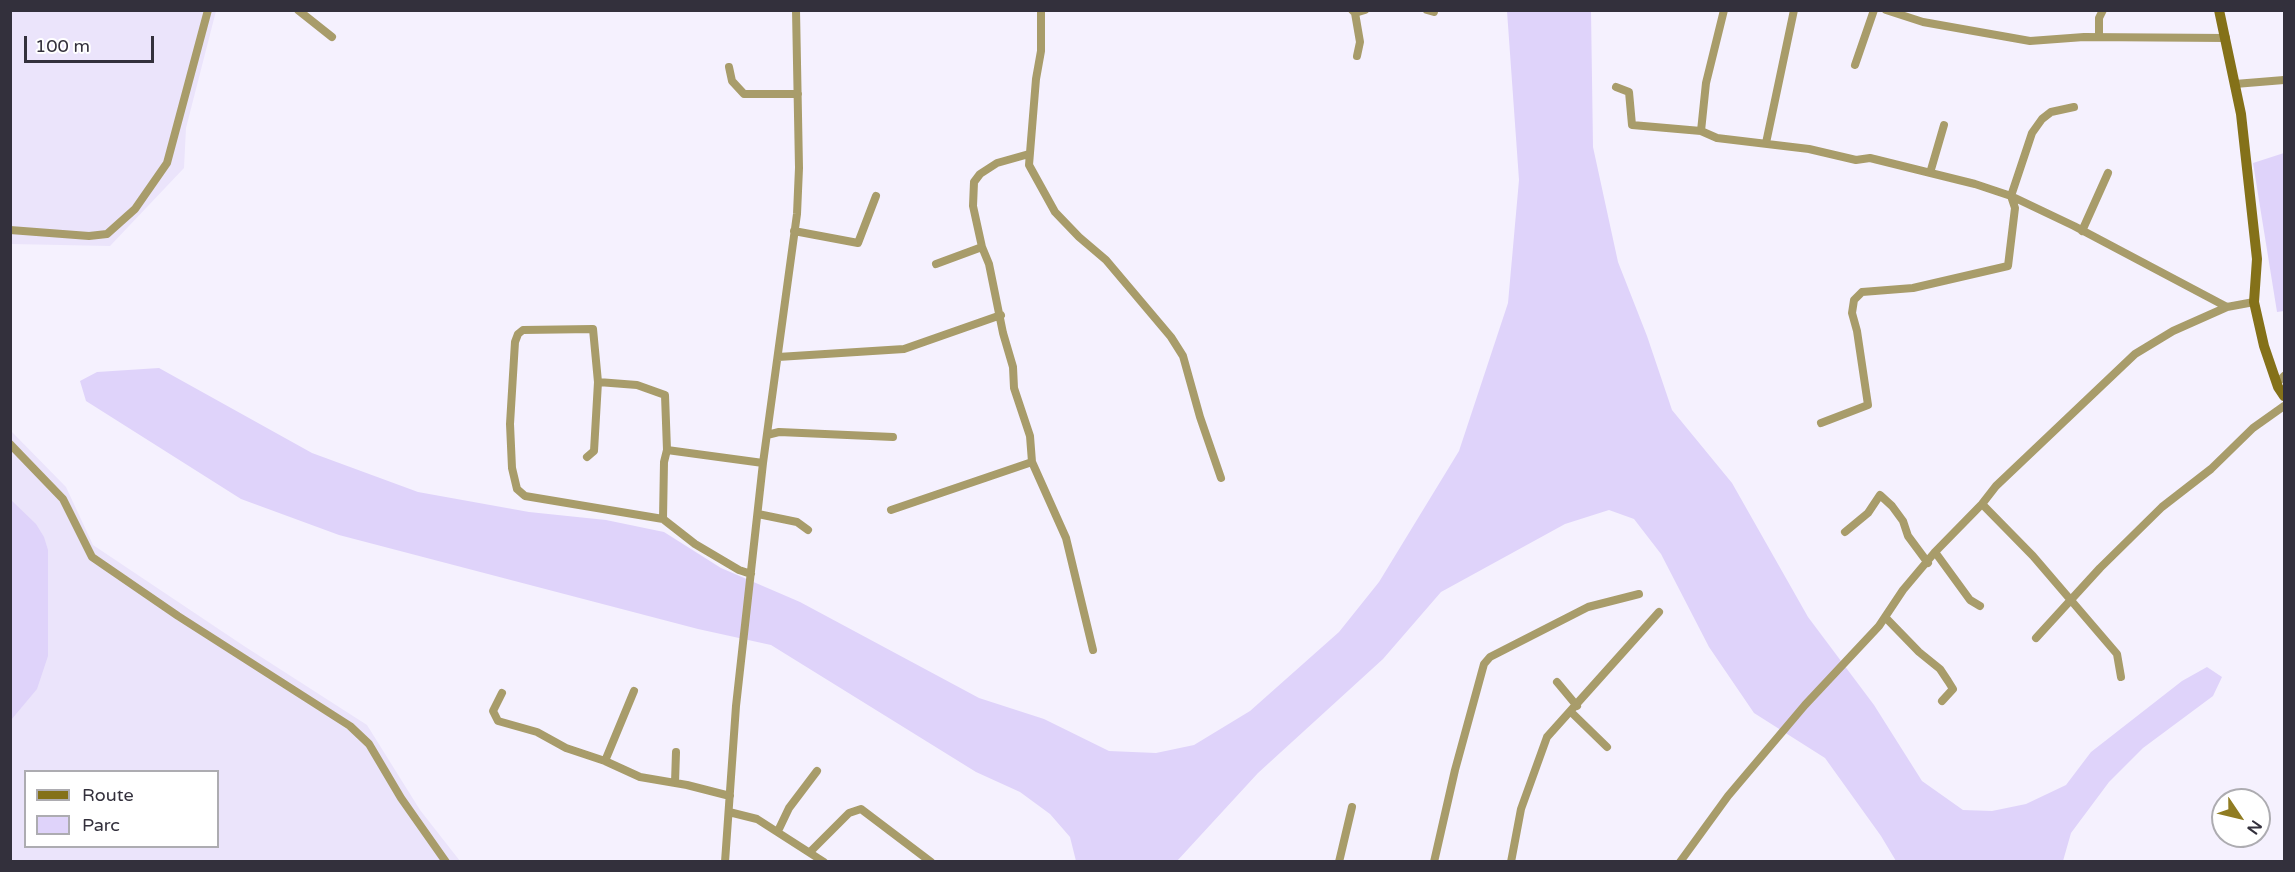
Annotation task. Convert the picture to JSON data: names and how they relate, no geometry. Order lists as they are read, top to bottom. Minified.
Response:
{"legend":["Route","Parc"],"scale_bar":"100 m","north":"bottom right"}
